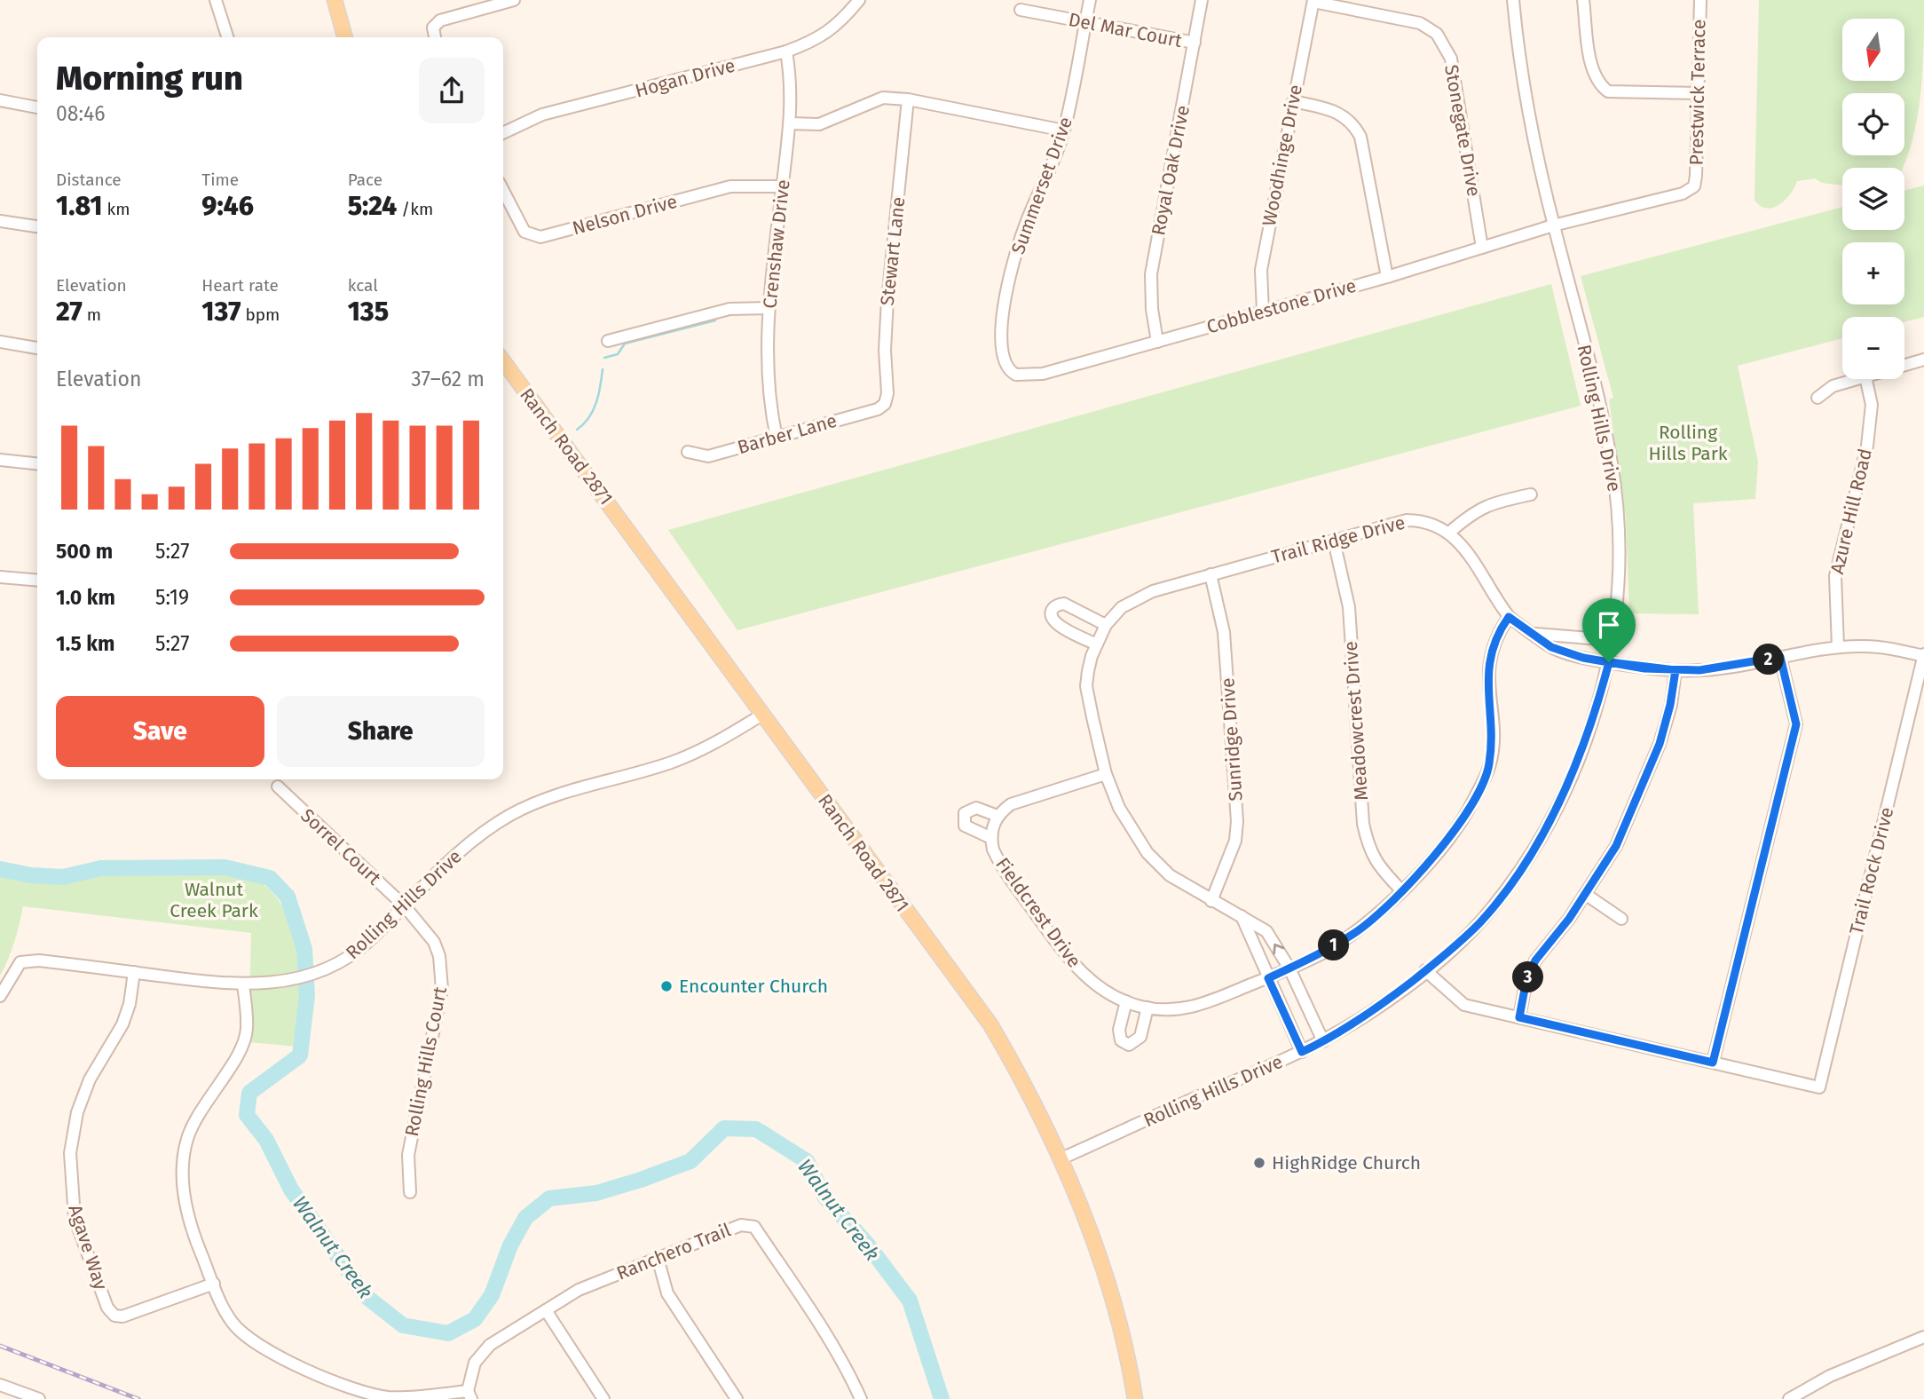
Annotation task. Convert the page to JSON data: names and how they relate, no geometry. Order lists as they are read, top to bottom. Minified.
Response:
{"streets":{"main road":["Ranch Road 2871"],"street":["Del Mar Court","Hogan Drive","Prestwick Terrace","Stonegate Drive","Woodhinge Drive","Royal Oak Drive","Summerset Drive","Nelson Drive","Crenshaw Drive","Stewart Lane","Cobblestone Drive","Rolling Hills Drive","Barber Lane","Azure Hill Road","Trail Ridge Drive","Meadowcrest Drive","Sunridge Drive","Sorrel Court","Trail Rock Drive","Fieldcrest Drive","Rolling Hills Court","Agave Way","Ranchero Trail"]},"crossings":[["Del Mar Court","Royal Oak Drive"],["Del Mar Court","Summerset Drive"],["Hogan Drive","Crenshaw Drive"],["Prestwick Terrace","Cobblestone Drive"],["Prestwick Terrace","Rolling Hills Drive"],["Stonegate Drive","Woodhinge Drive"],["Stonegate Drive","Cobblestone Drive"],["Woodhinge Drive","Cobblestone Drive"],["Royal Oak Drive","Cobblestone Drive"],["Summerset Drive","Cobblestone Drive"],["Nelson Drive","Crenshaw Drive"],["Crenshaw Drive","Barber Lane"],["Stewart Lane","Barber Lane"],["Cobblestone Drive","Rolling Hills Drive"],["Rolling Hills Drive","Ranch Road 2871"],["Rolling Hills Drive","Trail Ridge Drive"],["Rolling Hills Drive","Sorrel Court"],["Rolling Hills Drive","Rolling Hills Court"],["Rolling Hills Drive","Agave Way"],["Azure Hill Road","Trail Ridge Drive"],["Trail Ridge Drive","Meadowcrest Drive"],["Trail Ridge Drive","Sunridge Drive"],["Trail Ridge Drive","Trail Rock Drive"],["Trail Ridge Drive","Fieldcrest Drive"],["Meadowcrest Drive","Fieldcrest Drive"],["Sorrel Court","Rolling Hills Court"]],"water":["Walnut Creek"],"parks":["Rolling Hills Park","Walnut Creek Park"],"places":["Encounter Church","HighRidge Church"],"north":"bottom","page":{"map_buttons":["+","−"],"heading":["Morning run","08:46"],"stats":[["Distance","1.81 km"],["Time","9:46"],["Pace","5:24 /km"],["Elevation","27 m"],["Heart rate","137 bpm"],["kcal","135"]],"chart":["Elevation","37–62 m"],"list":[{"name":"500 m","note":"5:27"},{"name":"1.0 km","note":"5:19"},{"name":"1.5 km","note":"5:27"}],"pins":["2","1","3"],"buttons":["Save","Share"]}}
